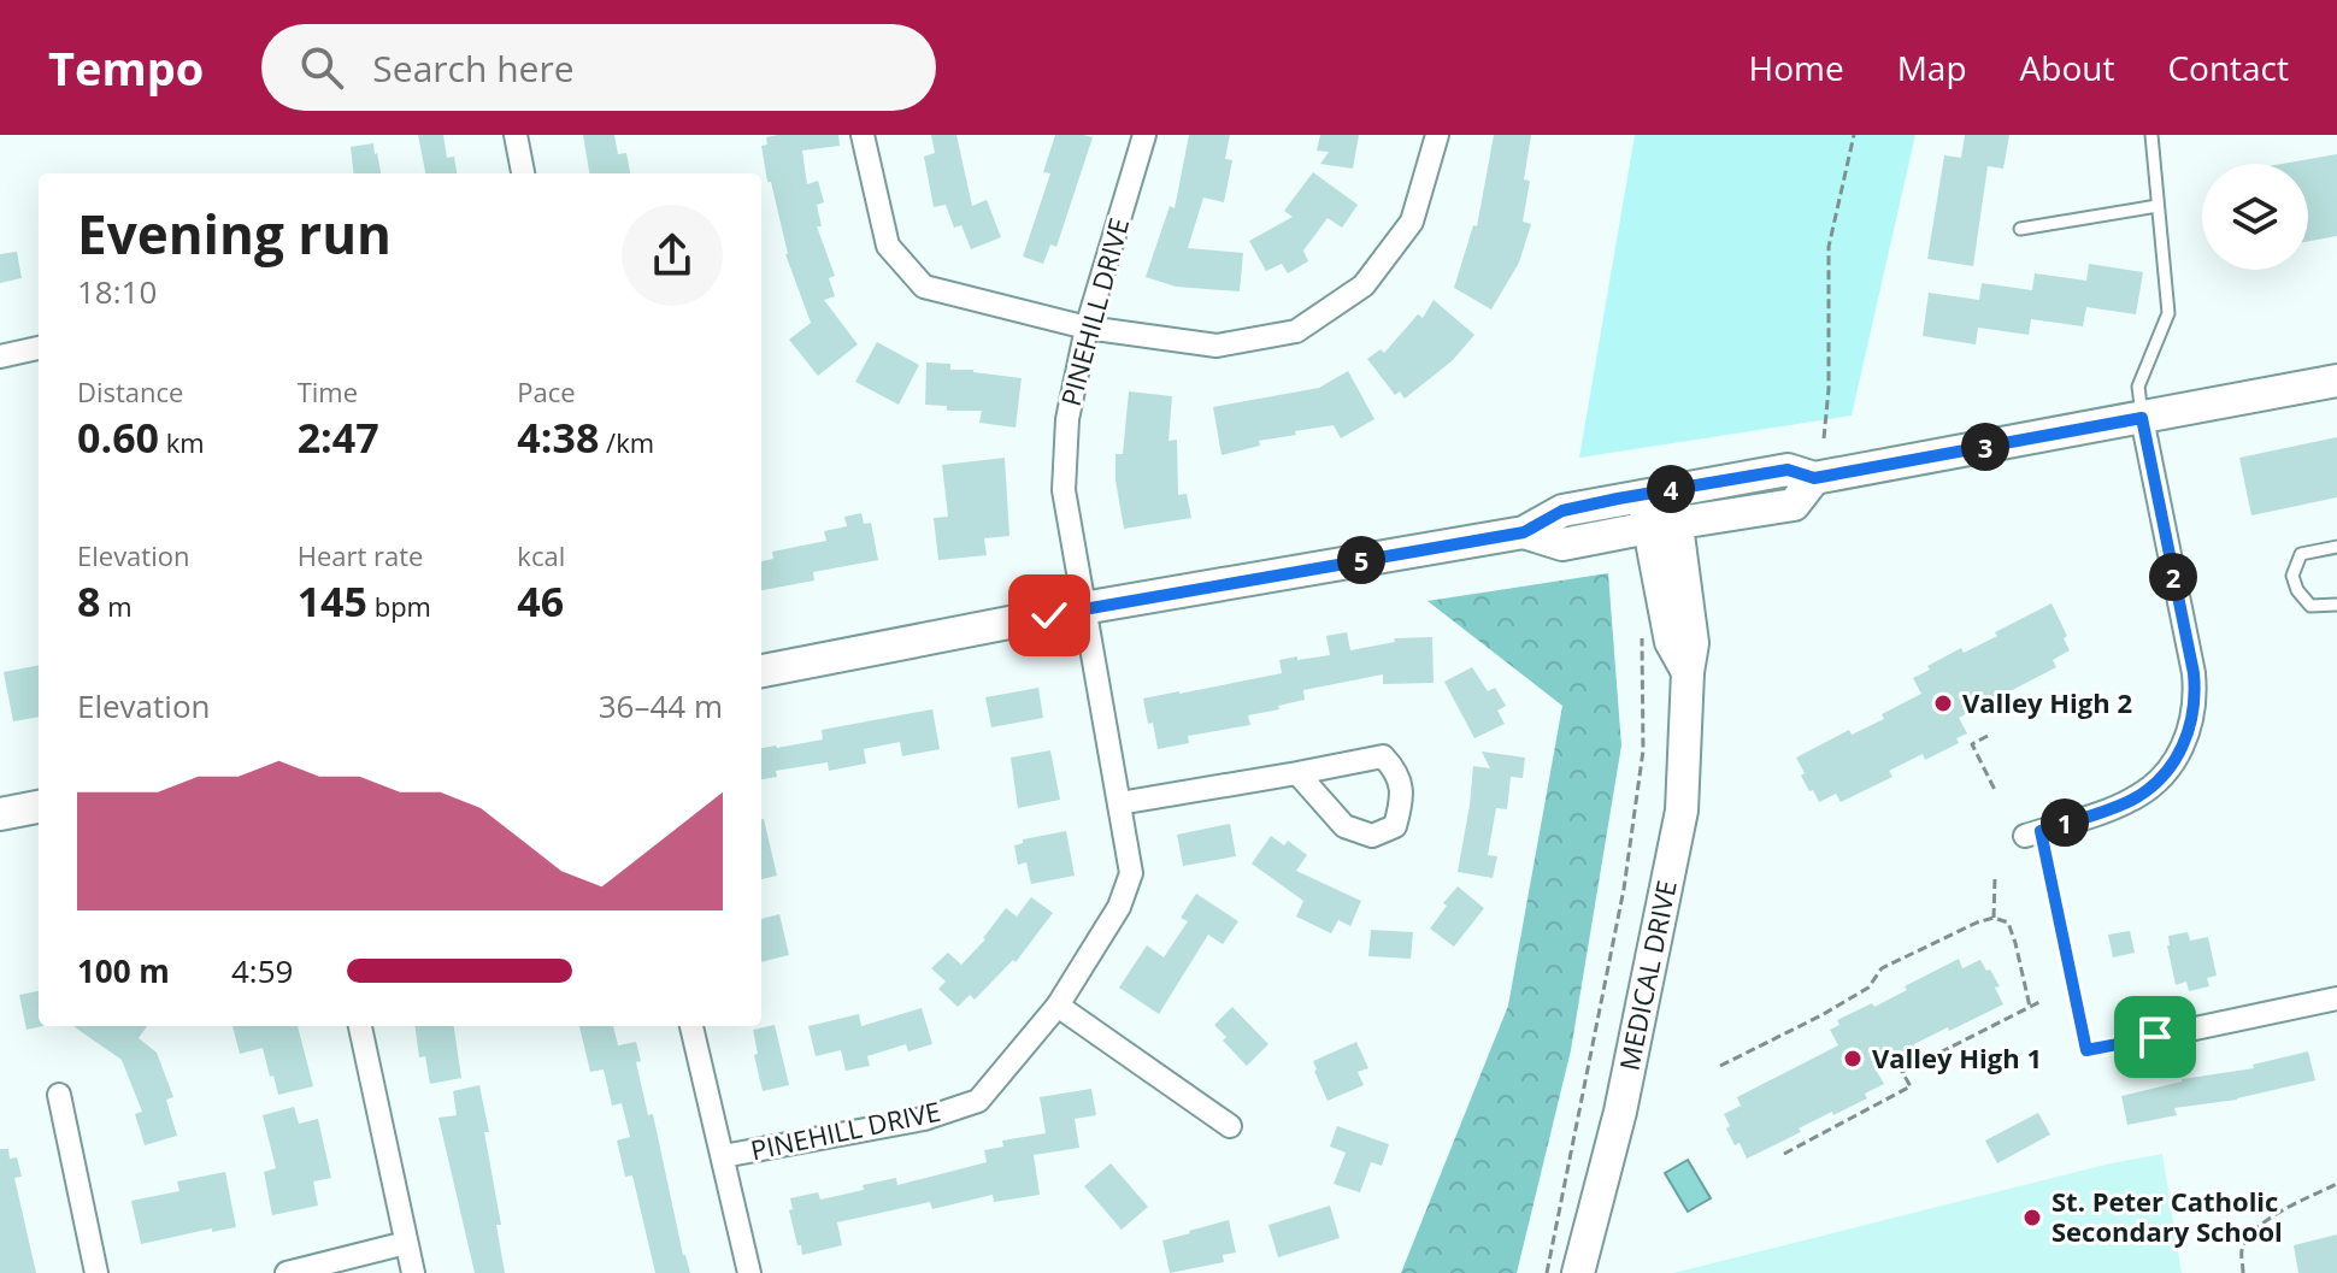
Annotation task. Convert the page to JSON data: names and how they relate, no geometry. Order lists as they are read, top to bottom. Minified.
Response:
{"streets":{"main road":["MEDICAL DRIVE"],"street":["PINEHILL DRIVE"]},"places":["Valley High 2","Valley High 1","St. Peter Catholic Secondary School"],"page":{"header":"Tempo","search":"Search here","nav":["Home","Map","About","Contact"],"heading":["Evening run","18:10"],"stats":[["Distance","0.60 km"],["Time","2:47"],["Pace","4:38 /km"],["Elevation","8 m"],["Heart rate","145 bpm"],["kcal","46"]],"pins":["3","4","5","2","1"],"chart":["Elevation","36–44 m"],"list":[{"name":"100 m","note":"4:59"}]}}
